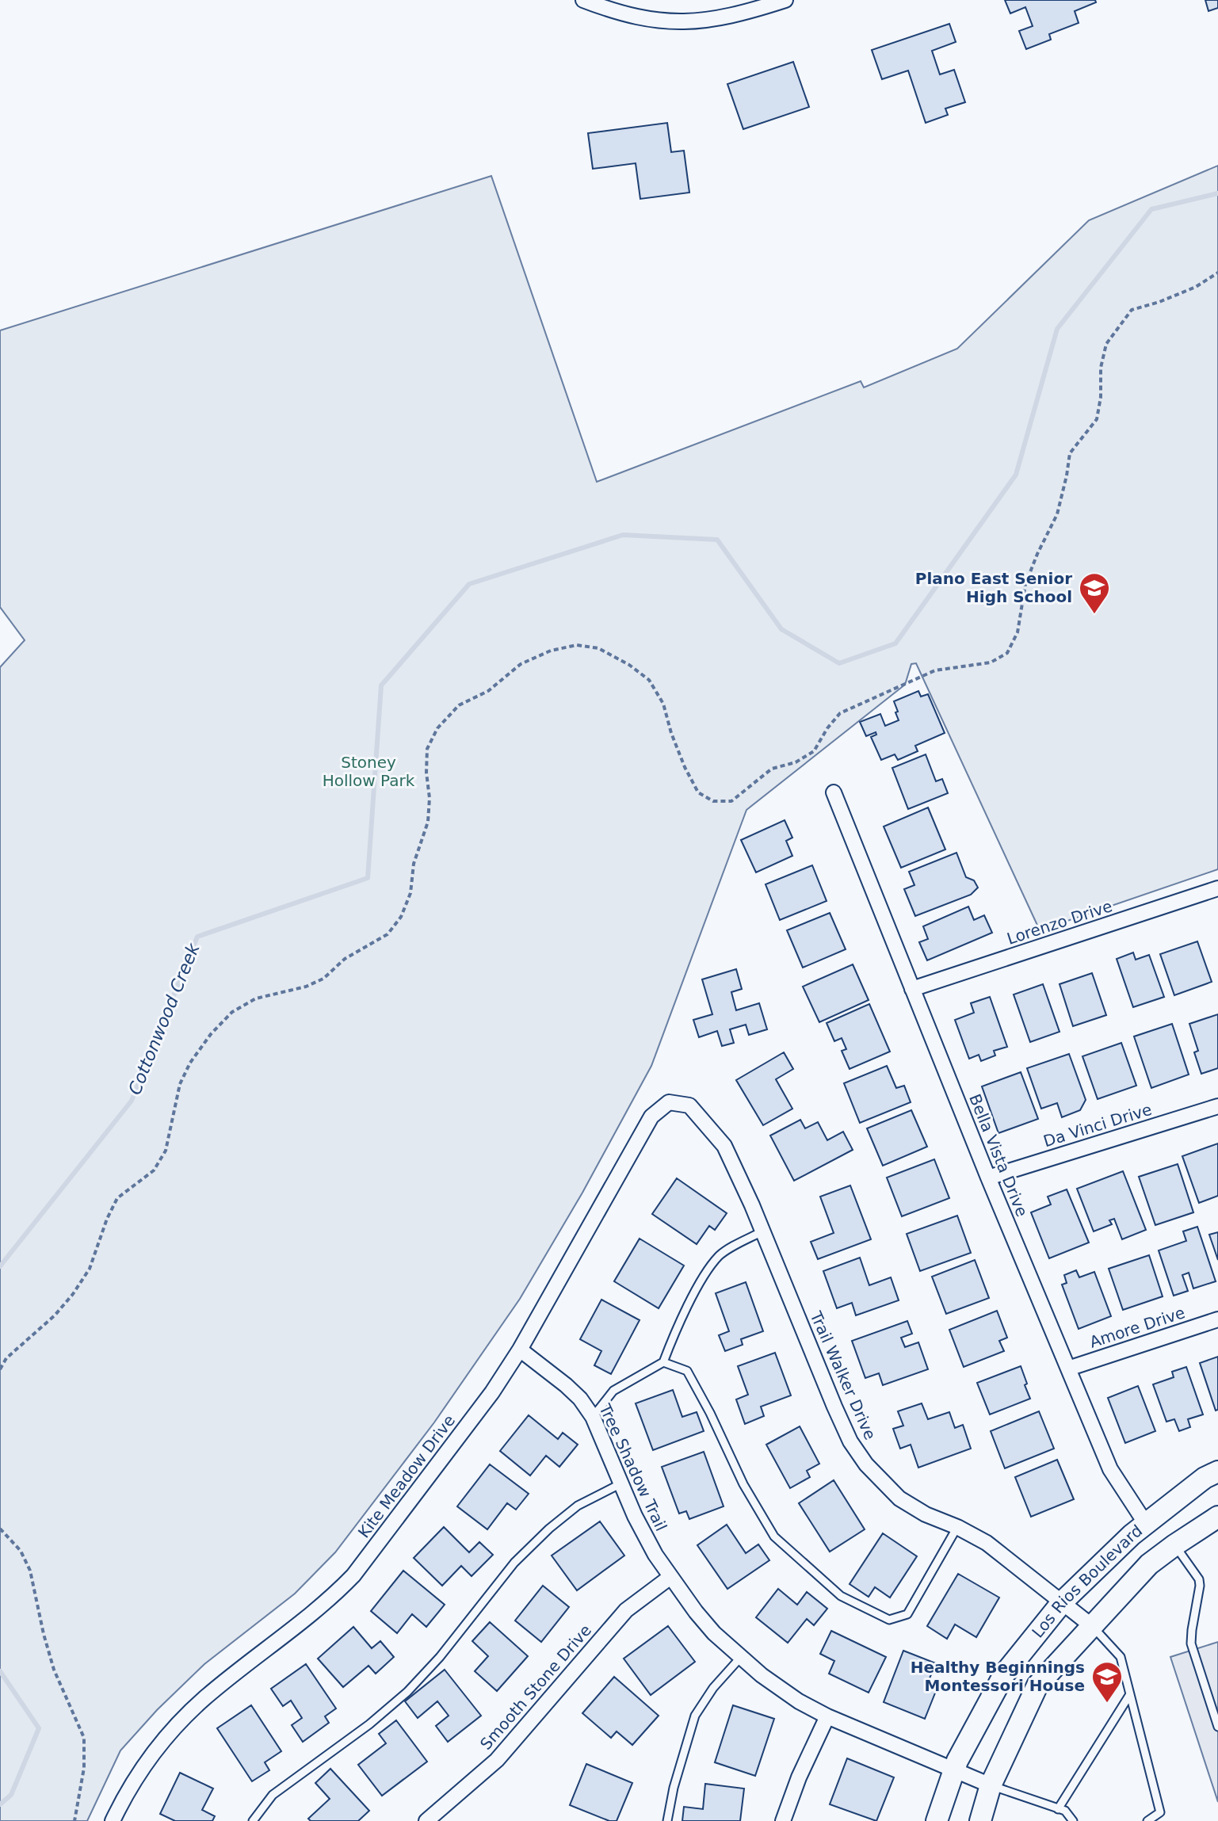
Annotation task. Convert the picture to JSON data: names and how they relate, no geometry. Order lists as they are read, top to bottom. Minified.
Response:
{"streets":{"main road":["Los Rios Boulevard"],"street":["Lorenzo Drive","Da Vinci Drive","Bella Vista Drive","Amore Drive","Trail Walker Drive","Tree Shadow Trail","Kite Meadow Drive","Smooth Stone Drive"]},"crossings":[["Lorenzo Drive","Bella Vista Drive"],["Da Vinci Drive","Bella Vista Drive"],["Bella Vista Drive","Amore Drive"],["Bella Vista Drive","Los Rios Boulevard"],["Trail Walker Drive","Kite Meadow Drive"],["Trail Walker Drive","Los Rios Boulevard"],["Tree Shadow Trail","Kite Meadow Drive"],["Tree Shadow Trail","Los Rios Boulevard"],["Tree Shadow Trail","Smooth Stone Drive"]],"water":["Cottonwood Creek"],"parks":["Stoney Hollow Park"],"places":{"school or university":["Plano East Senior High School","Healthy Beginnings Montessori House"]}}
